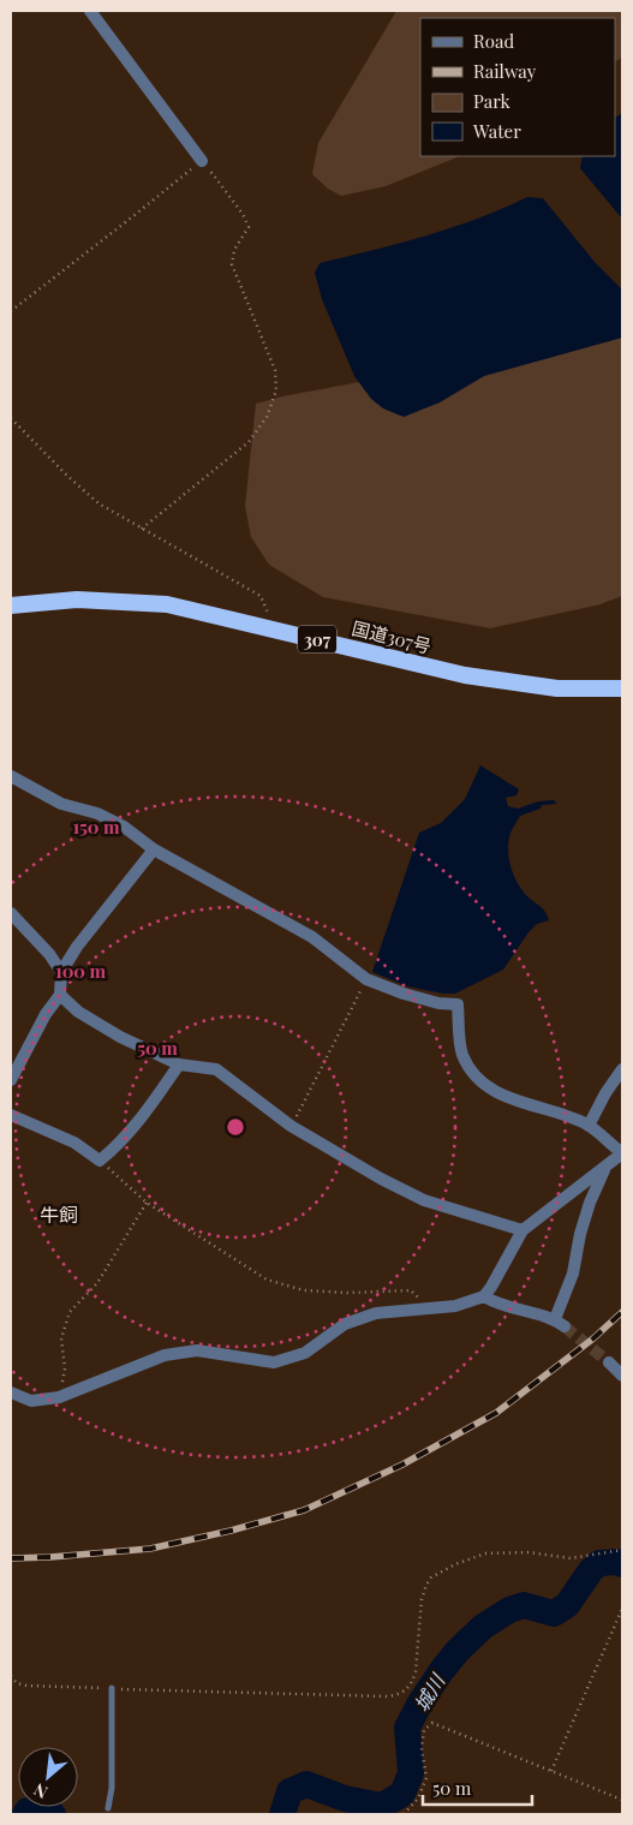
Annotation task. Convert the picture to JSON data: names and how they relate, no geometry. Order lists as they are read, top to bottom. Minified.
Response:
{"streets":{"highway":["国道307号","307"]},"districts":["牛飼"],"water":["城川"],"legend":["Road","Railway","Park","Water"],"scale_bar":"50 m","north":"bottom left","rings":["150 m","100 m","50 m"]}
